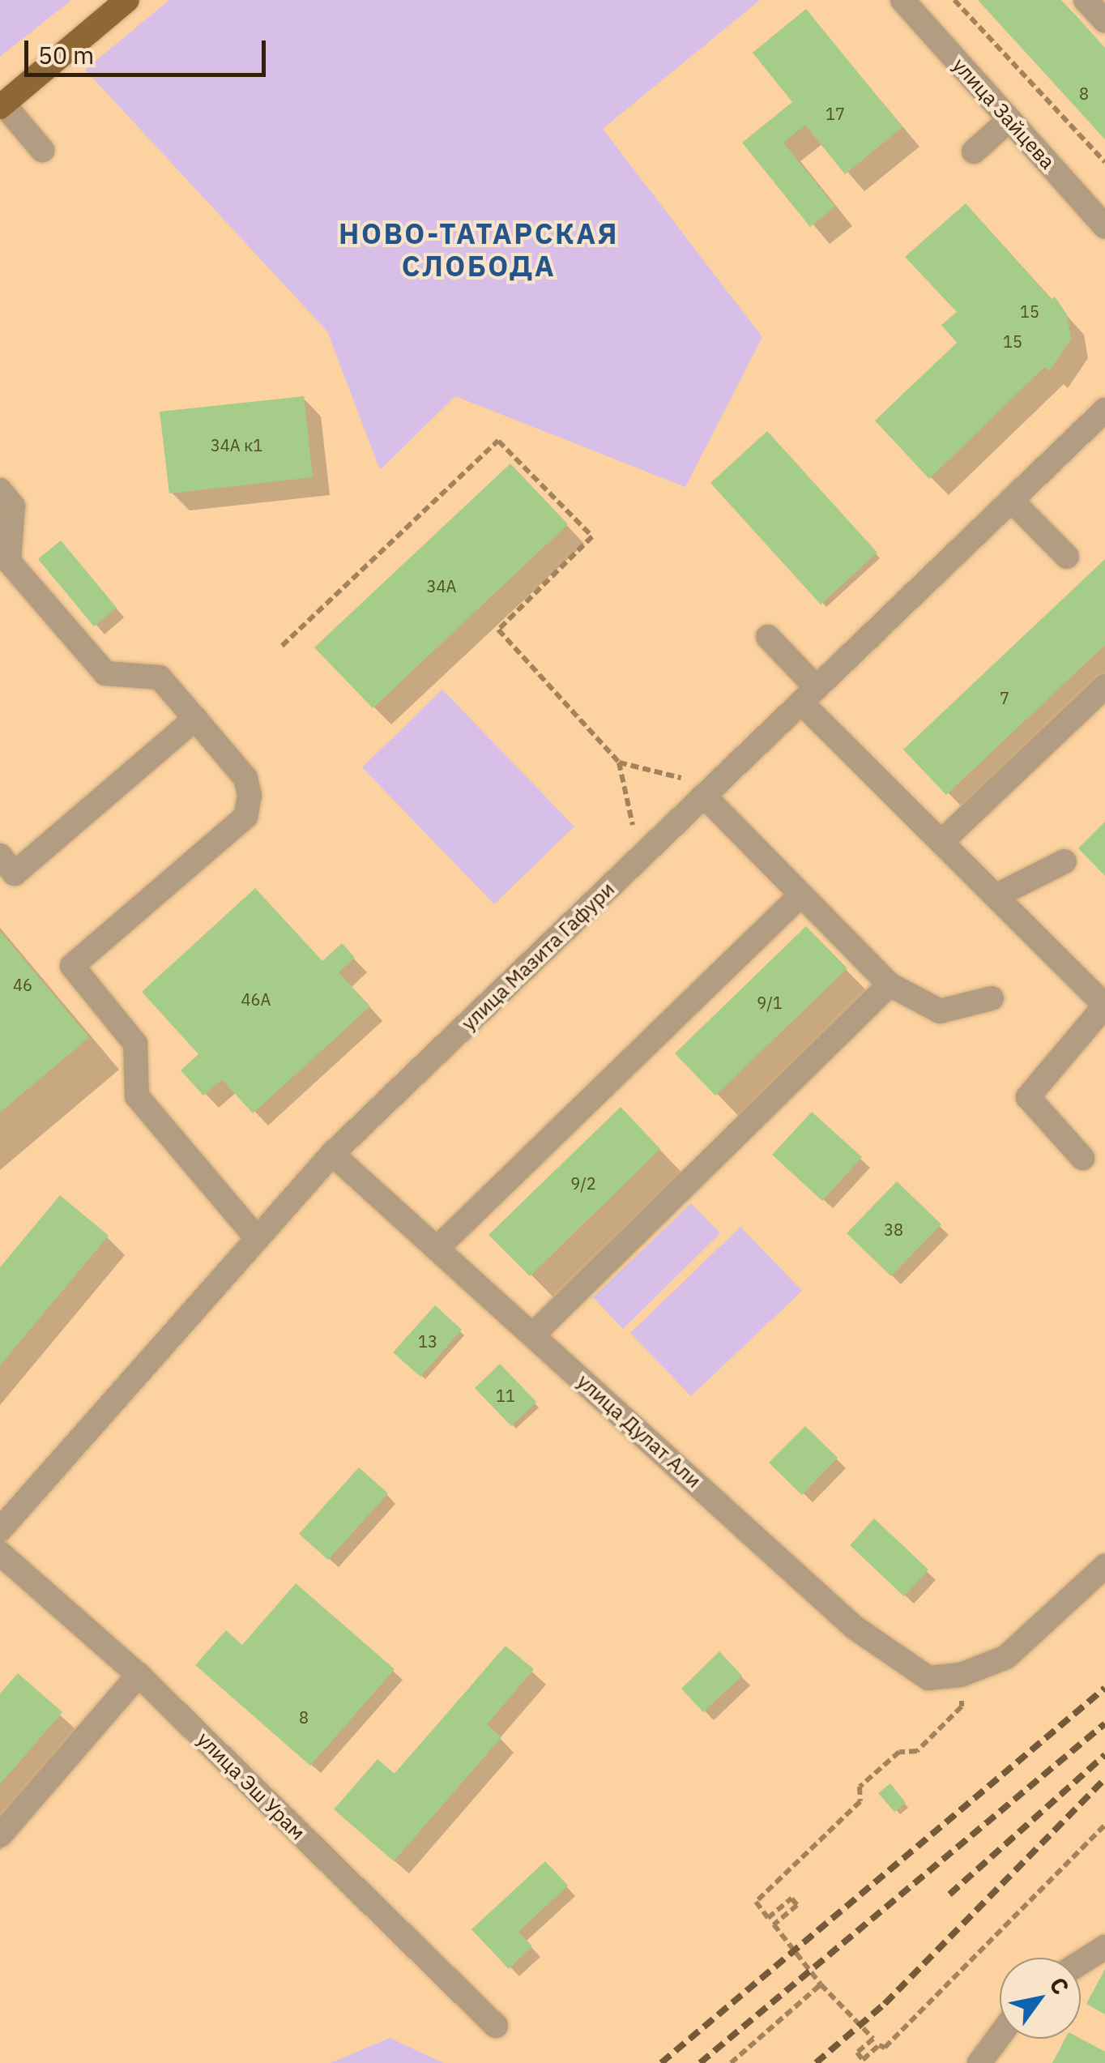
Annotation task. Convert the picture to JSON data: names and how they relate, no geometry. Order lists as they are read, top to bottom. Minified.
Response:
{"streets":{"street":["улица Зайцева","улица Мазита Гафури","улица Дулат Али","улица Эш Урам"]},"crossings":[["улица Мазита Гафури","улица Дулат Али"]],"districts":["НОВО-ТАТАРСКАЯ СЛОБОДА"],"house_numbers":["8","17","15","15","34А к1","34А","7","46","46А","9/1","9/2","38","13","11","8"],"scale_bar":"50 m","north":"top right"}
